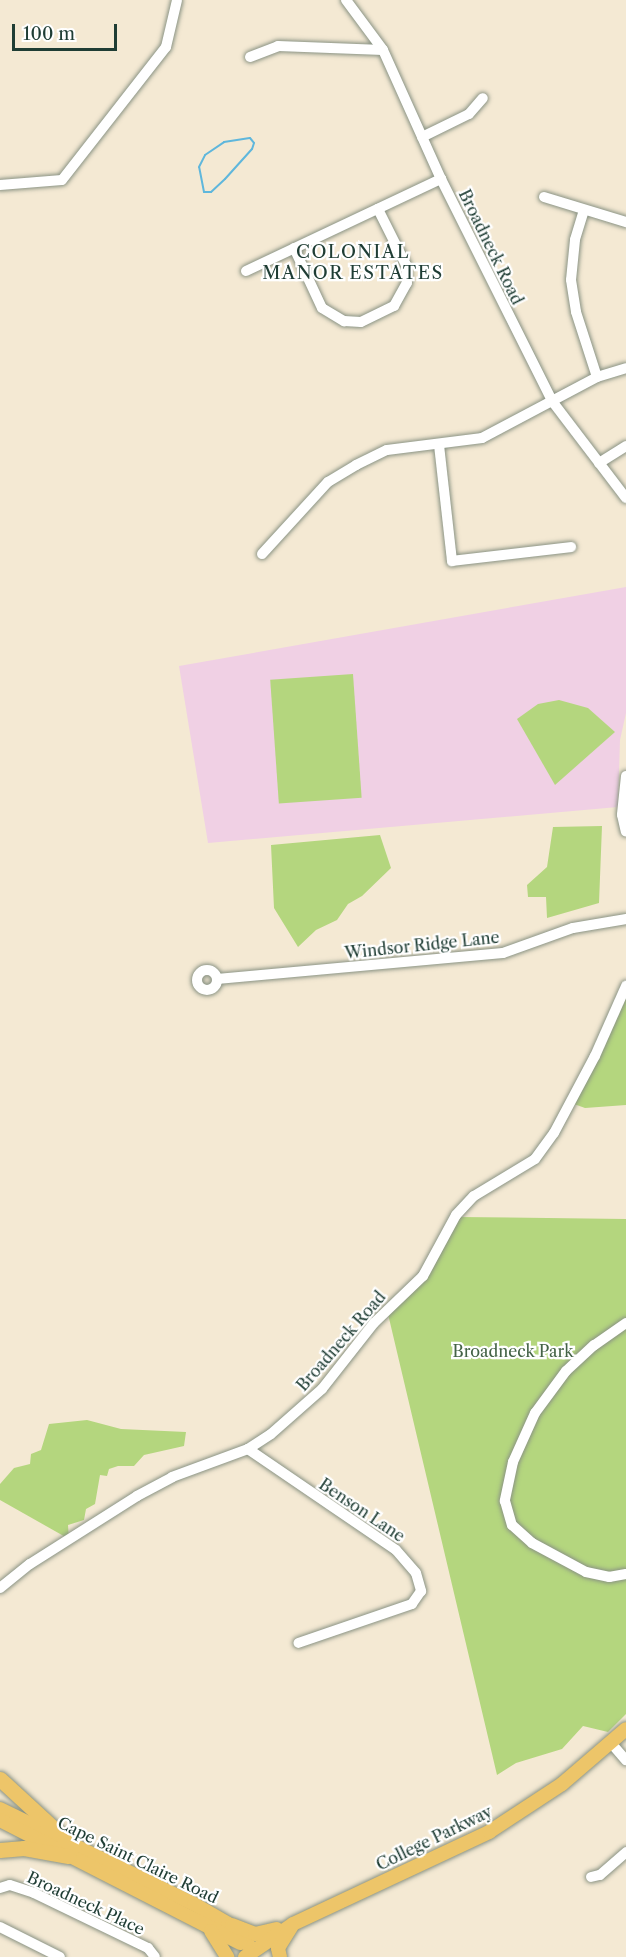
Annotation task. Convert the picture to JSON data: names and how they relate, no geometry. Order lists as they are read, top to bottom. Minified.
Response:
{"streets":{"main road":["College Parkway","Cape Saint Claire Road"],"street":["Broadneck Road","Windsor Ridge Lane","Benson Lane","Broadneck Place"]},"crossings":[["Broadneck Road","Benson Lane"],["College Parkway","Cape Saint Claire Road"]],"districts":["COLONIAL MANOR ESTATES"],"parks":["Broadneck Park"],"scale_bar":"100 m"}
